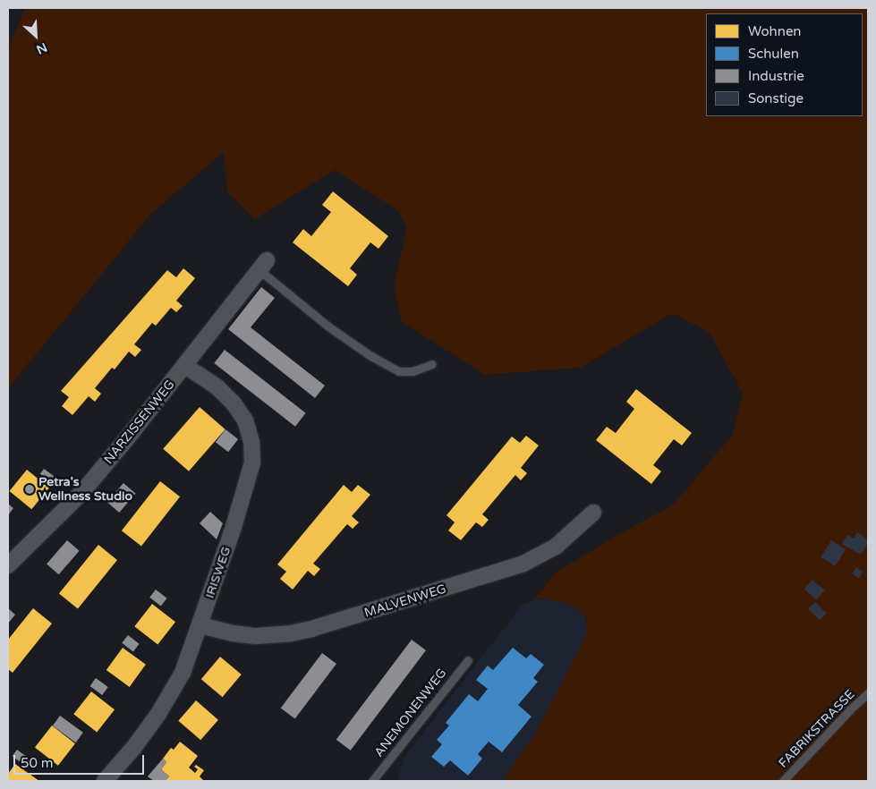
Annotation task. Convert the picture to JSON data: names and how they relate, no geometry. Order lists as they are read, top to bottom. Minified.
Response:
{"streets":{"street":["NARZISSENWEG","IRISWEG","MALVENWEG"],"lane":["ANEMONENWEG","FABRIKSTRASSE"]},"crossings":[["NARZISSENWEG","IRISWEG"],["IRISWEG","MALVENWEG"]],"places":["Petra's Wellness Studio"],"legend":["Wohnen","Schulen","Industrie","Sonstige"],"scale_bar":"50 m","north":"bottom right"}
